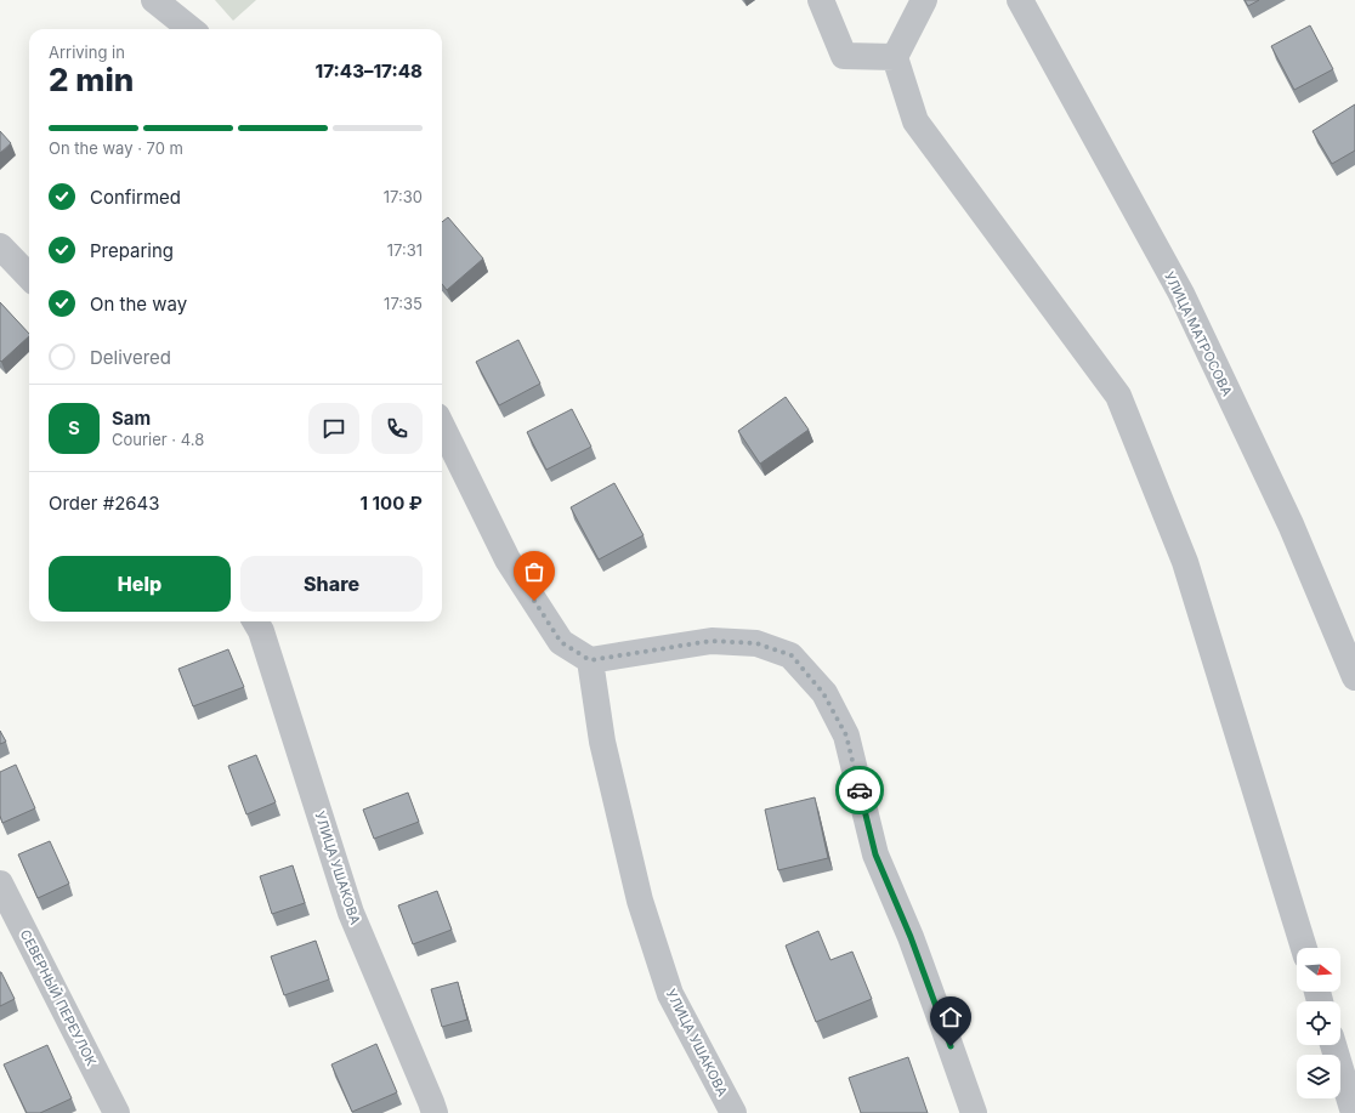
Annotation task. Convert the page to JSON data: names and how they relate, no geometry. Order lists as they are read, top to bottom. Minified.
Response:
{"streets":{"street":["УЛИЦА МАТРОСОВА","УЛИЦА УШАКОВА","СЕВЕРНЫЙ ПЕРЕУЛОК"]},"north":"right","page":{"heading":["2 min","Arriving in","17:43–17:48"],"panel":["Sam","Courier · 4.8","Order #2643","1 100 ₽"],"bar":"On the way · 70 m","list":[["Confirmed","17:30"],["Preparing","17:31"],["On the way","17:35"],"Delivered"],"round":"S","buttons":["Help","Share"]}}
